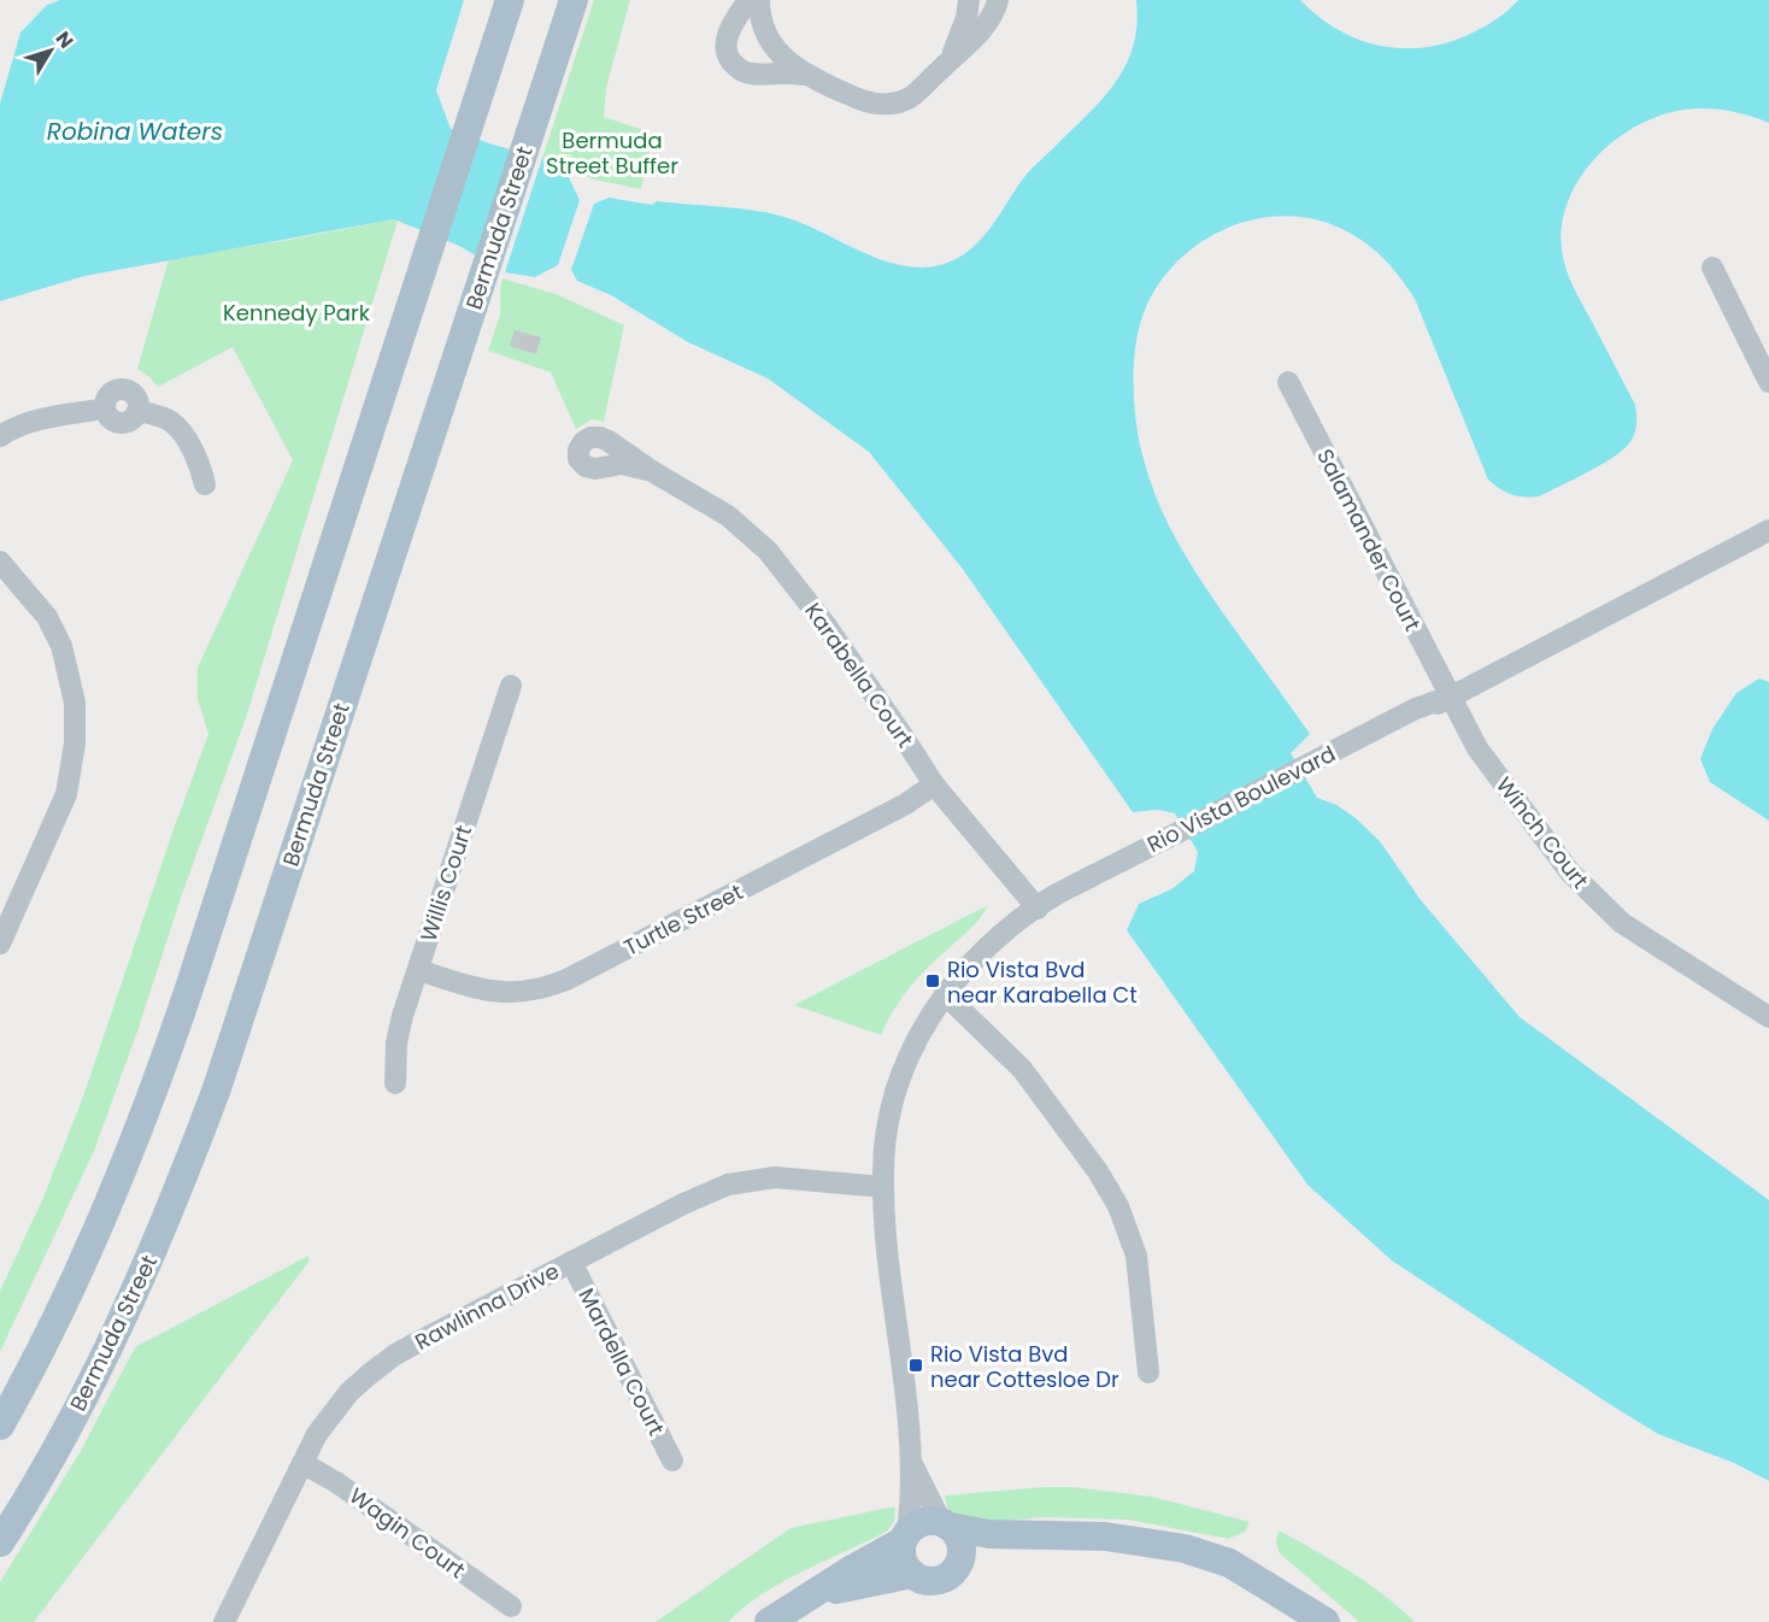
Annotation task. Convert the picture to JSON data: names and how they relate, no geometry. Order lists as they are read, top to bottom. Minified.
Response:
{"streets":{"main road":["Bermuda Street"],"street":["Salamander Court","Karabella Court","Rio Vista Boulevard","Winch Court","Willis Court","Turtle Street","Rawlinna Drive","Mardella Court","Wagin Court"]},"crossings":[["Salamander Court","Rio Vista Boulevard"],["Salamander Court","Winch Court"],["Karabella Court","Rio Vista Boulevard"],["Karabella Court","Turtle Street"],["Rio Vista Boulevard","Winch Court"],["Rio Vista Boulevard","Rawlinna Drive"],["Willis Court","Turtle Street"],["Rawlinna Drive","Mardella Court"],["Rawlinna Drive","Wagin Court"]],"water":["Robina Waters"],"parks":["Bermuda Street Buffer","Kennedy Park"],"places":{"transit":["Rio Vista Bvd near Karabella Ct","Rio Vista Bvd near Cottesloe Dr"]},"north":"top right"}
